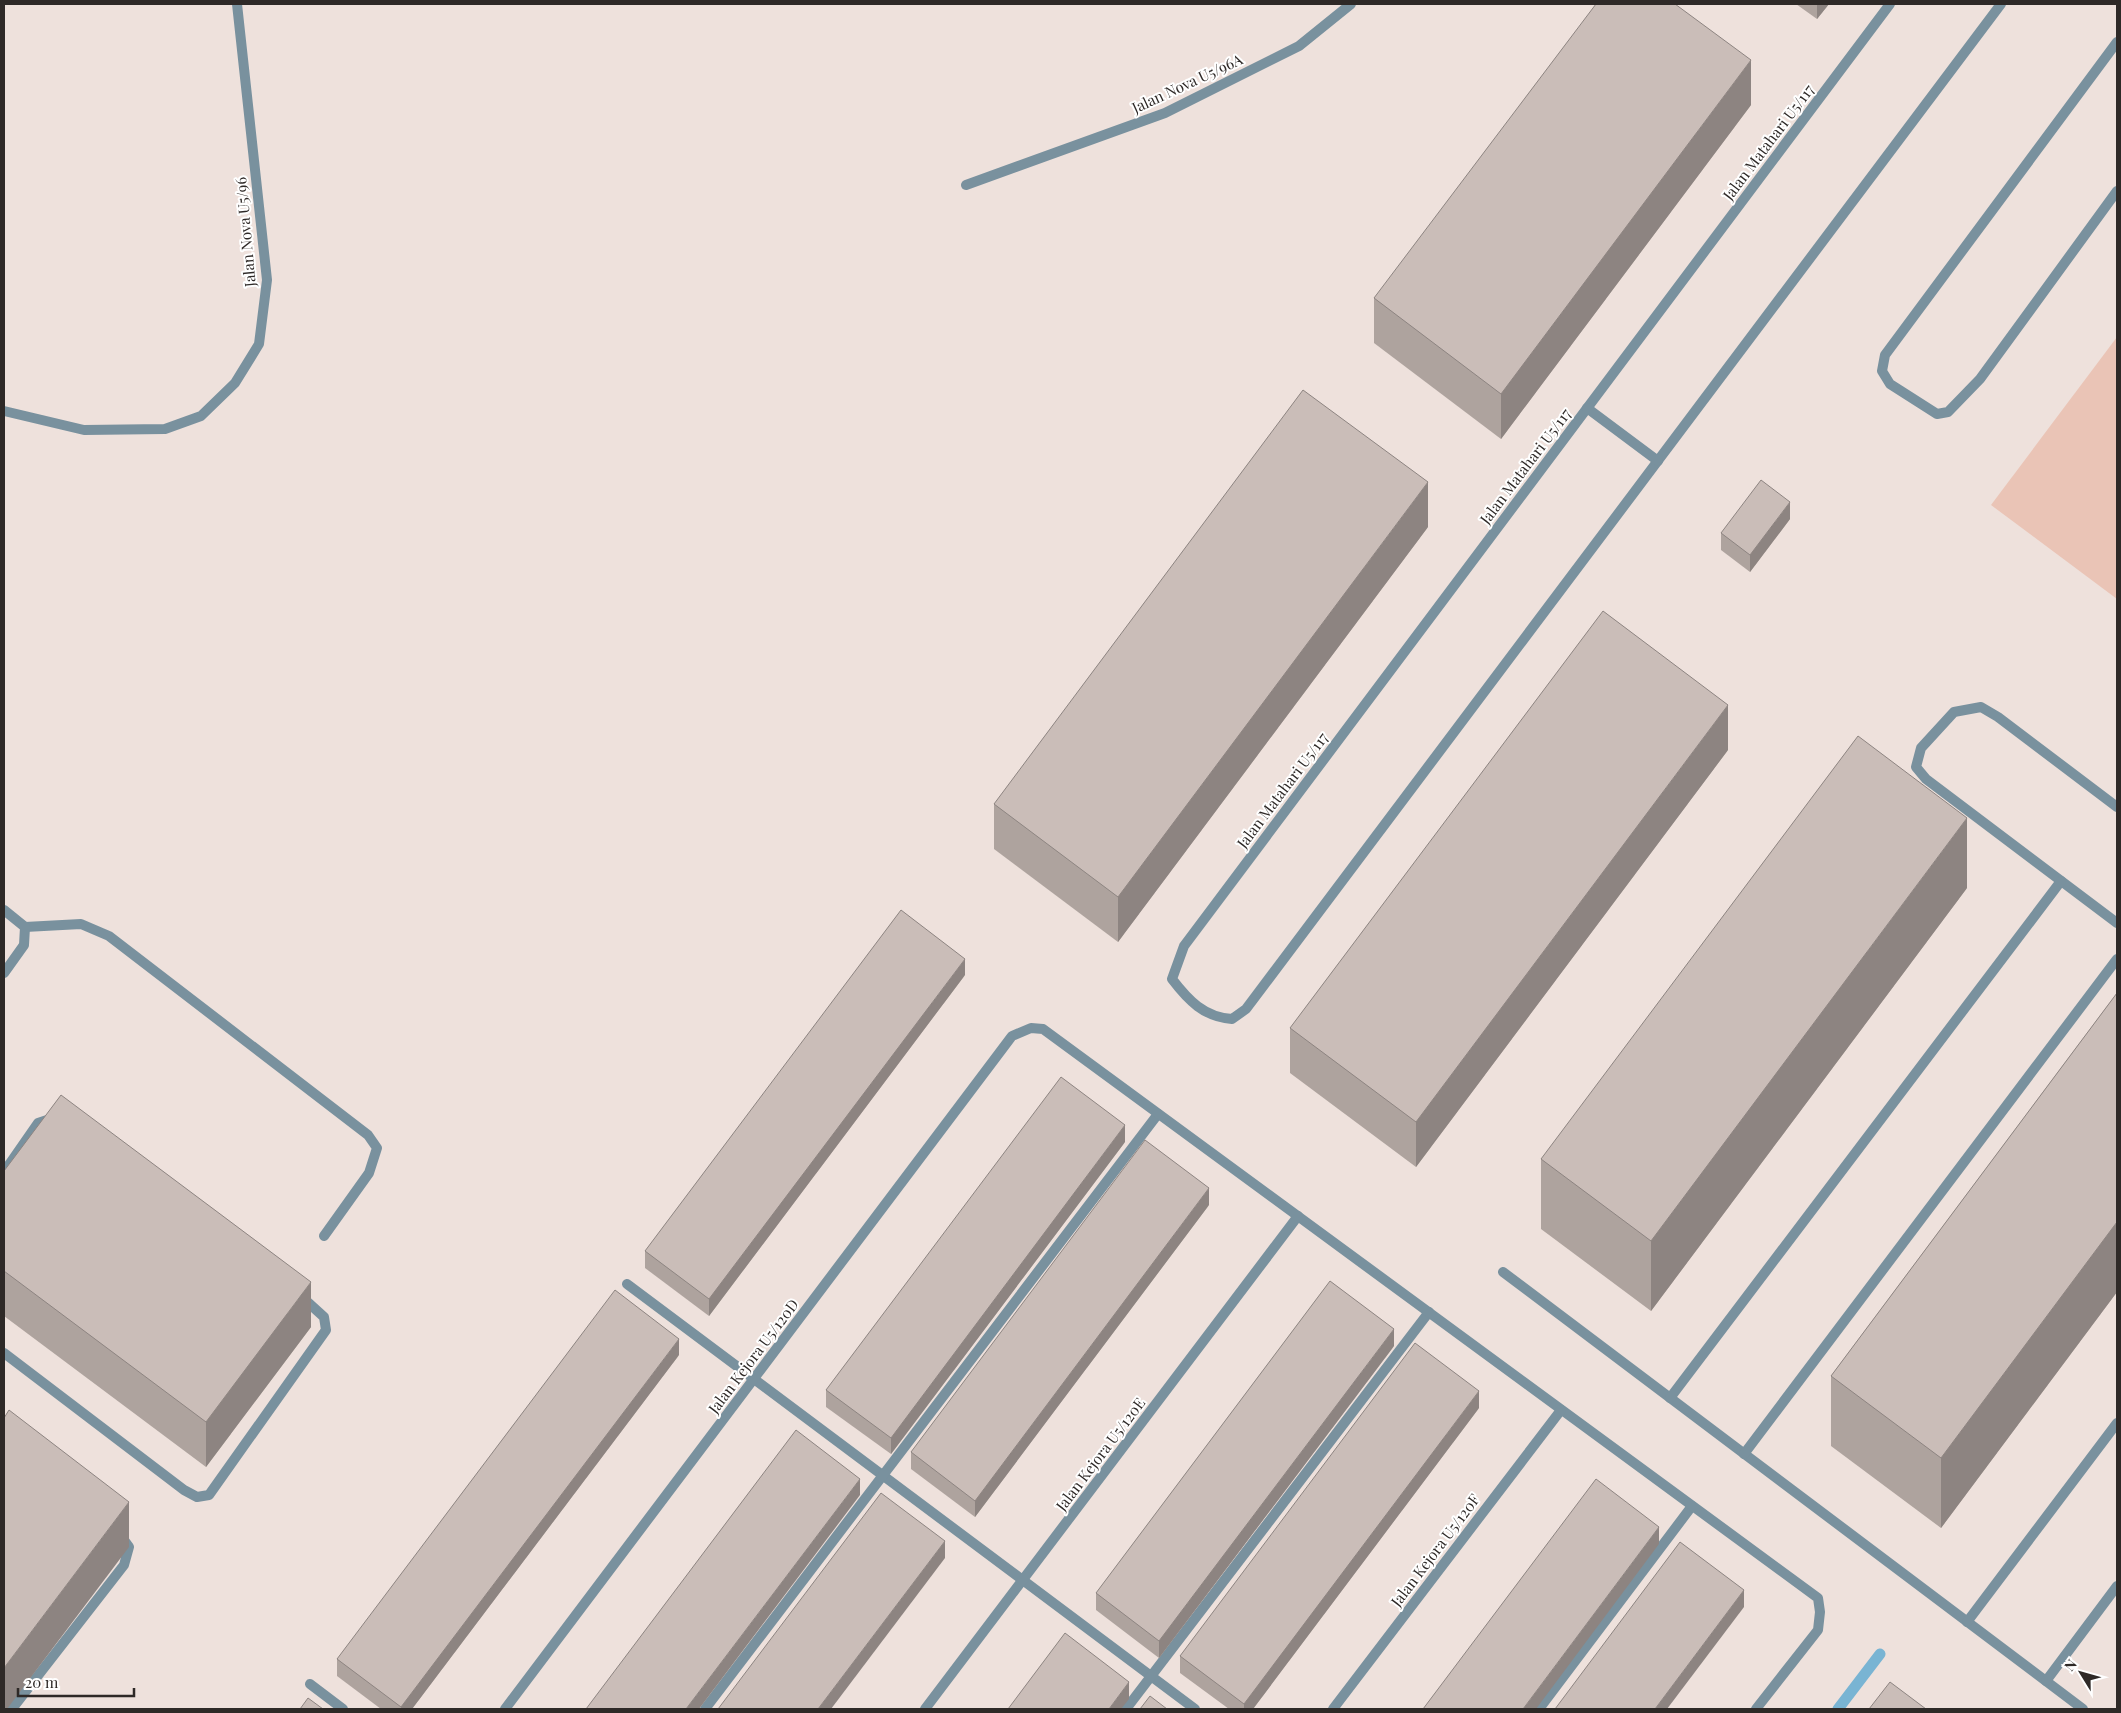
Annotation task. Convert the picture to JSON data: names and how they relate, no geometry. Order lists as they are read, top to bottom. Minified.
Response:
{"streets":{"street":["Jalan Nova U5/96A","Jalan Matahari U5/117","Jalan Nova U5/96","Jalan Kejora U5/120D","Jalan Kejora U5/120E","Jalan Kejora U5/120F"]},"scale_bar":"20 m","north":"top left"}
